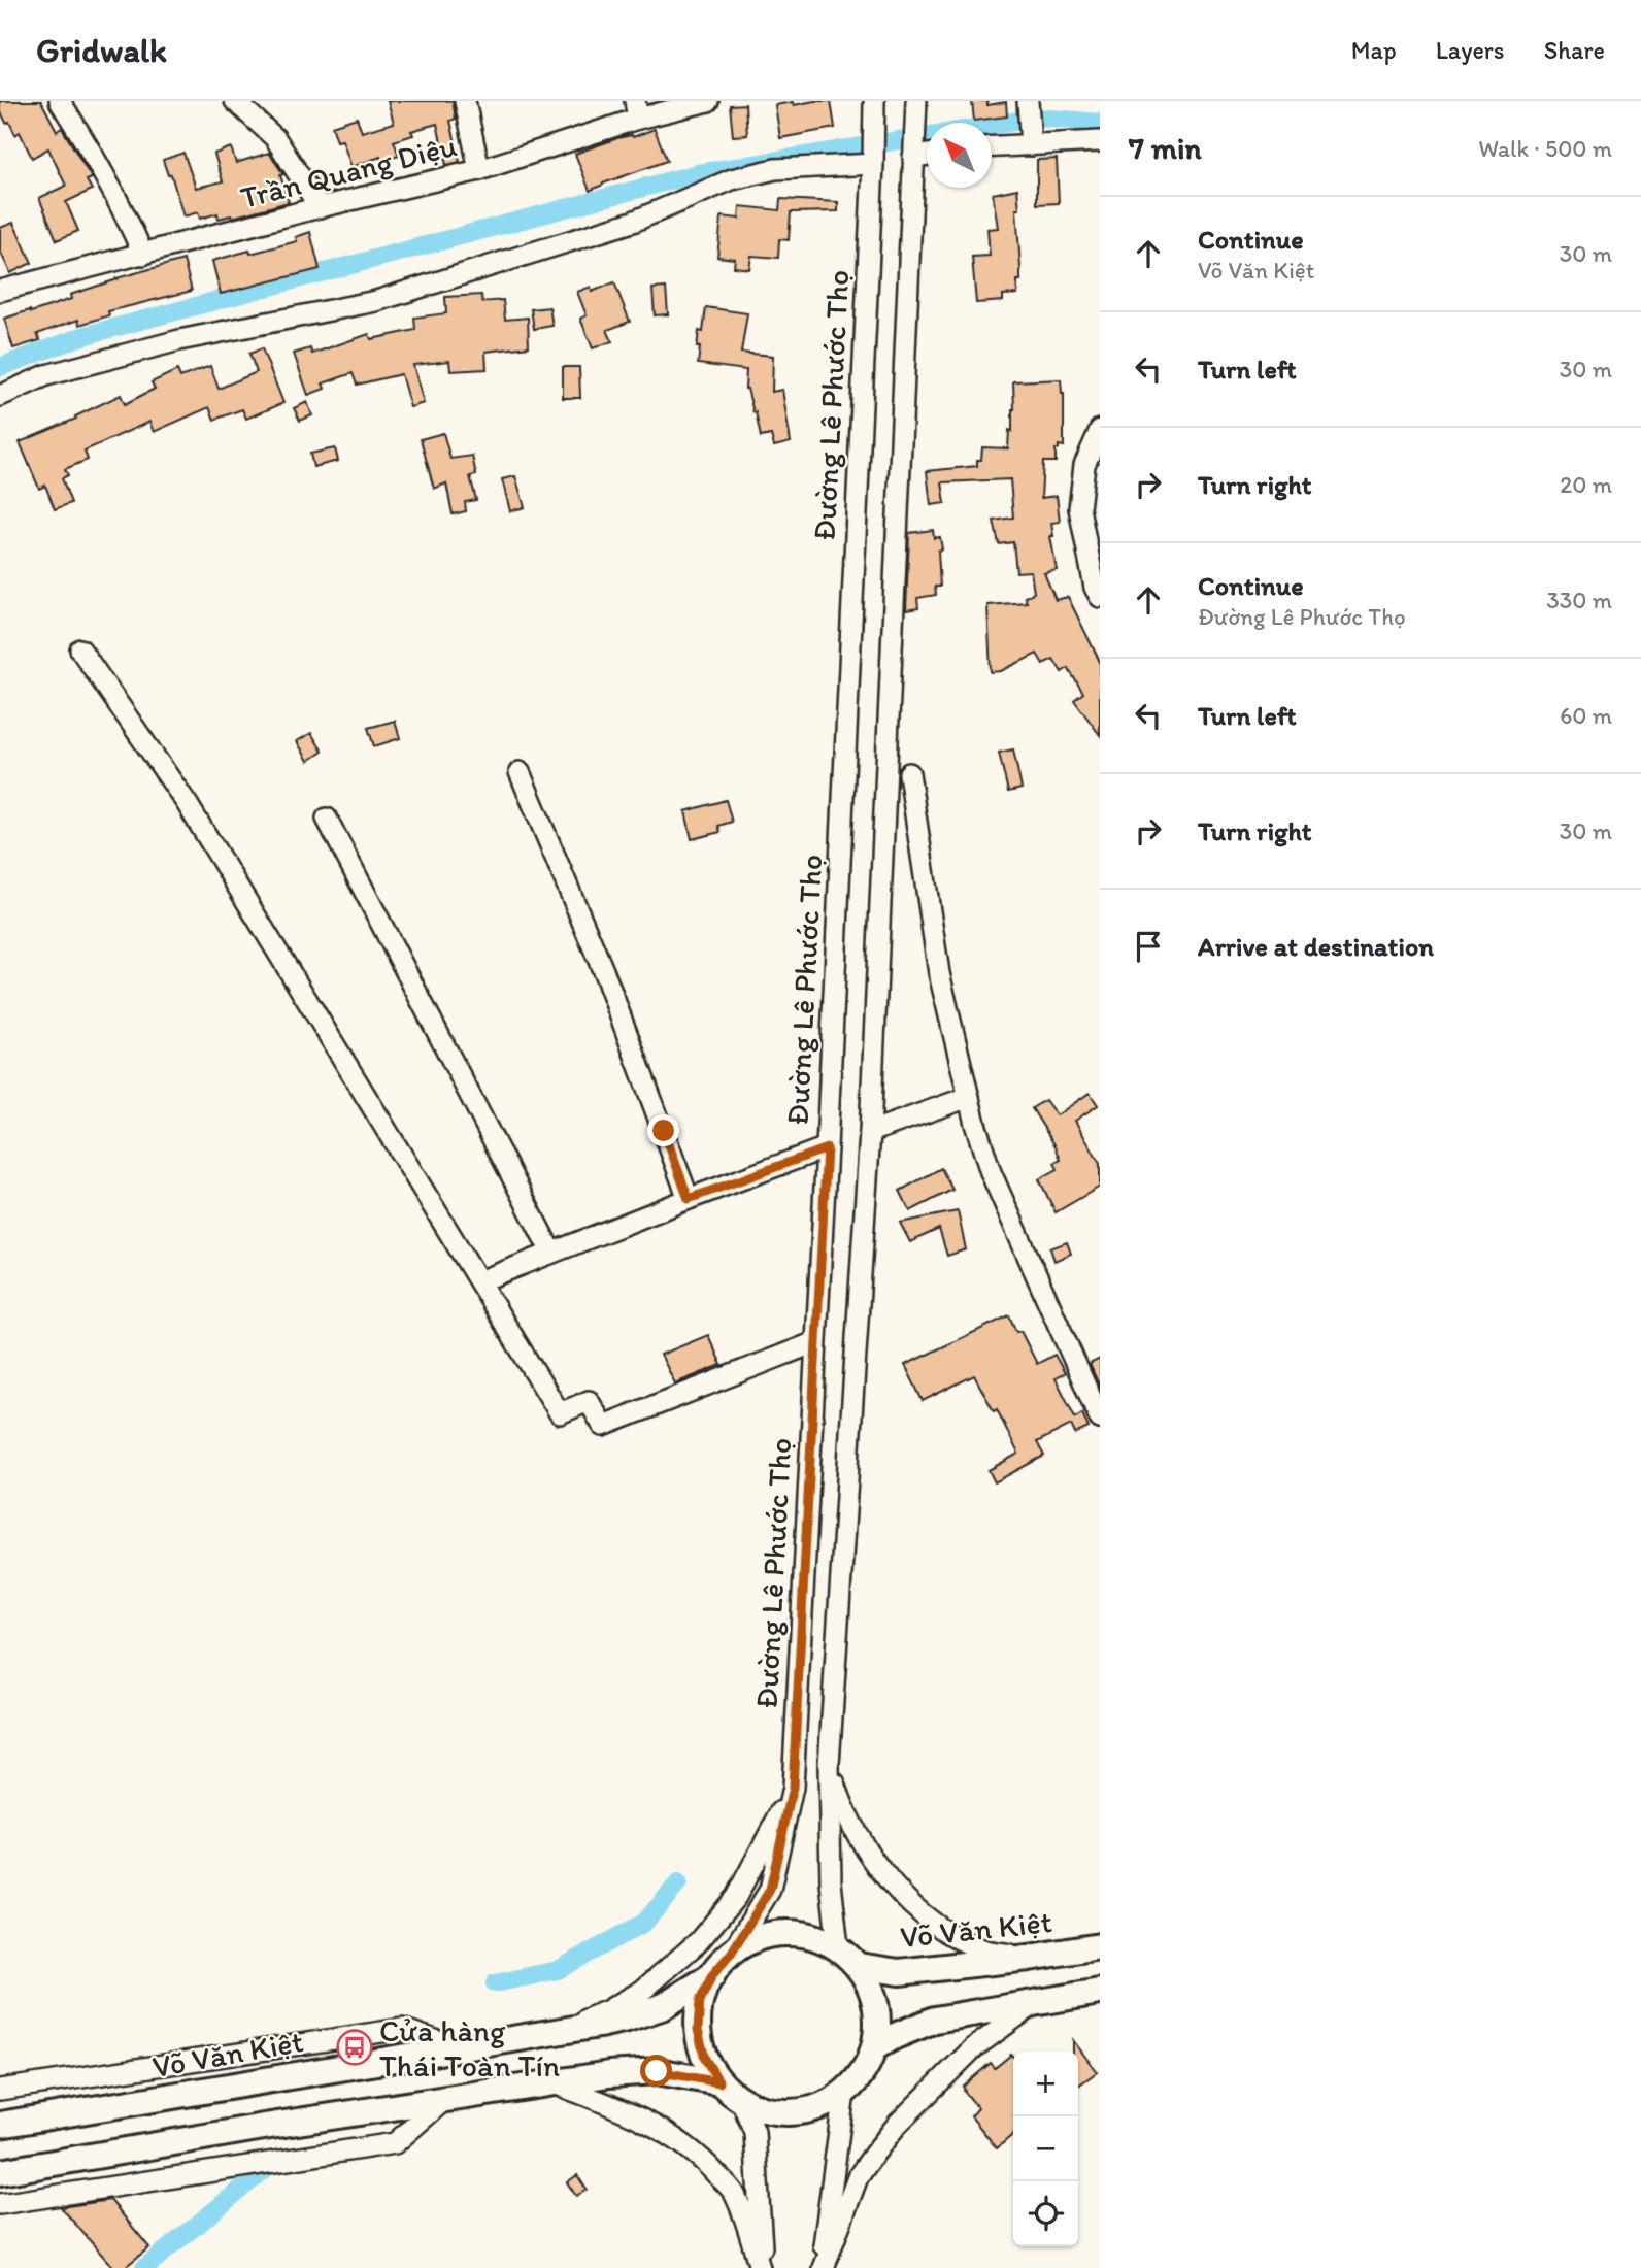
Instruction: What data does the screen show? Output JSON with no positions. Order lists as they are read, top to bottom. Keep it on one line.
{"streets":{"main road":["Võ Văn Kiệt"],"street":["Trần Quang Diệu","Đường Lê Phước Thọ"]},"crossings":[["Đường Lê Phước Thọ","Võ Văn Kiệt"]],"places":{"bus stop":["Cửa hàng Thái Toàn Tín"]},"north":"top left","page":{"header":"Gridwalk","nav":["Map","Layers","Share"],"heading":["7 min","Walk · 500 m"],"list":[["Continue","Võ Văn Kiệt","30 m"],["Turn left","30 m"],["Turn right","20 m"],["Continue","Đường Lê Phước Thọ","330 m"],["Turn left","60 m"],["Turn right","30 m"],"Arrive at destination"],"map_buttons":["+","−"]}}
